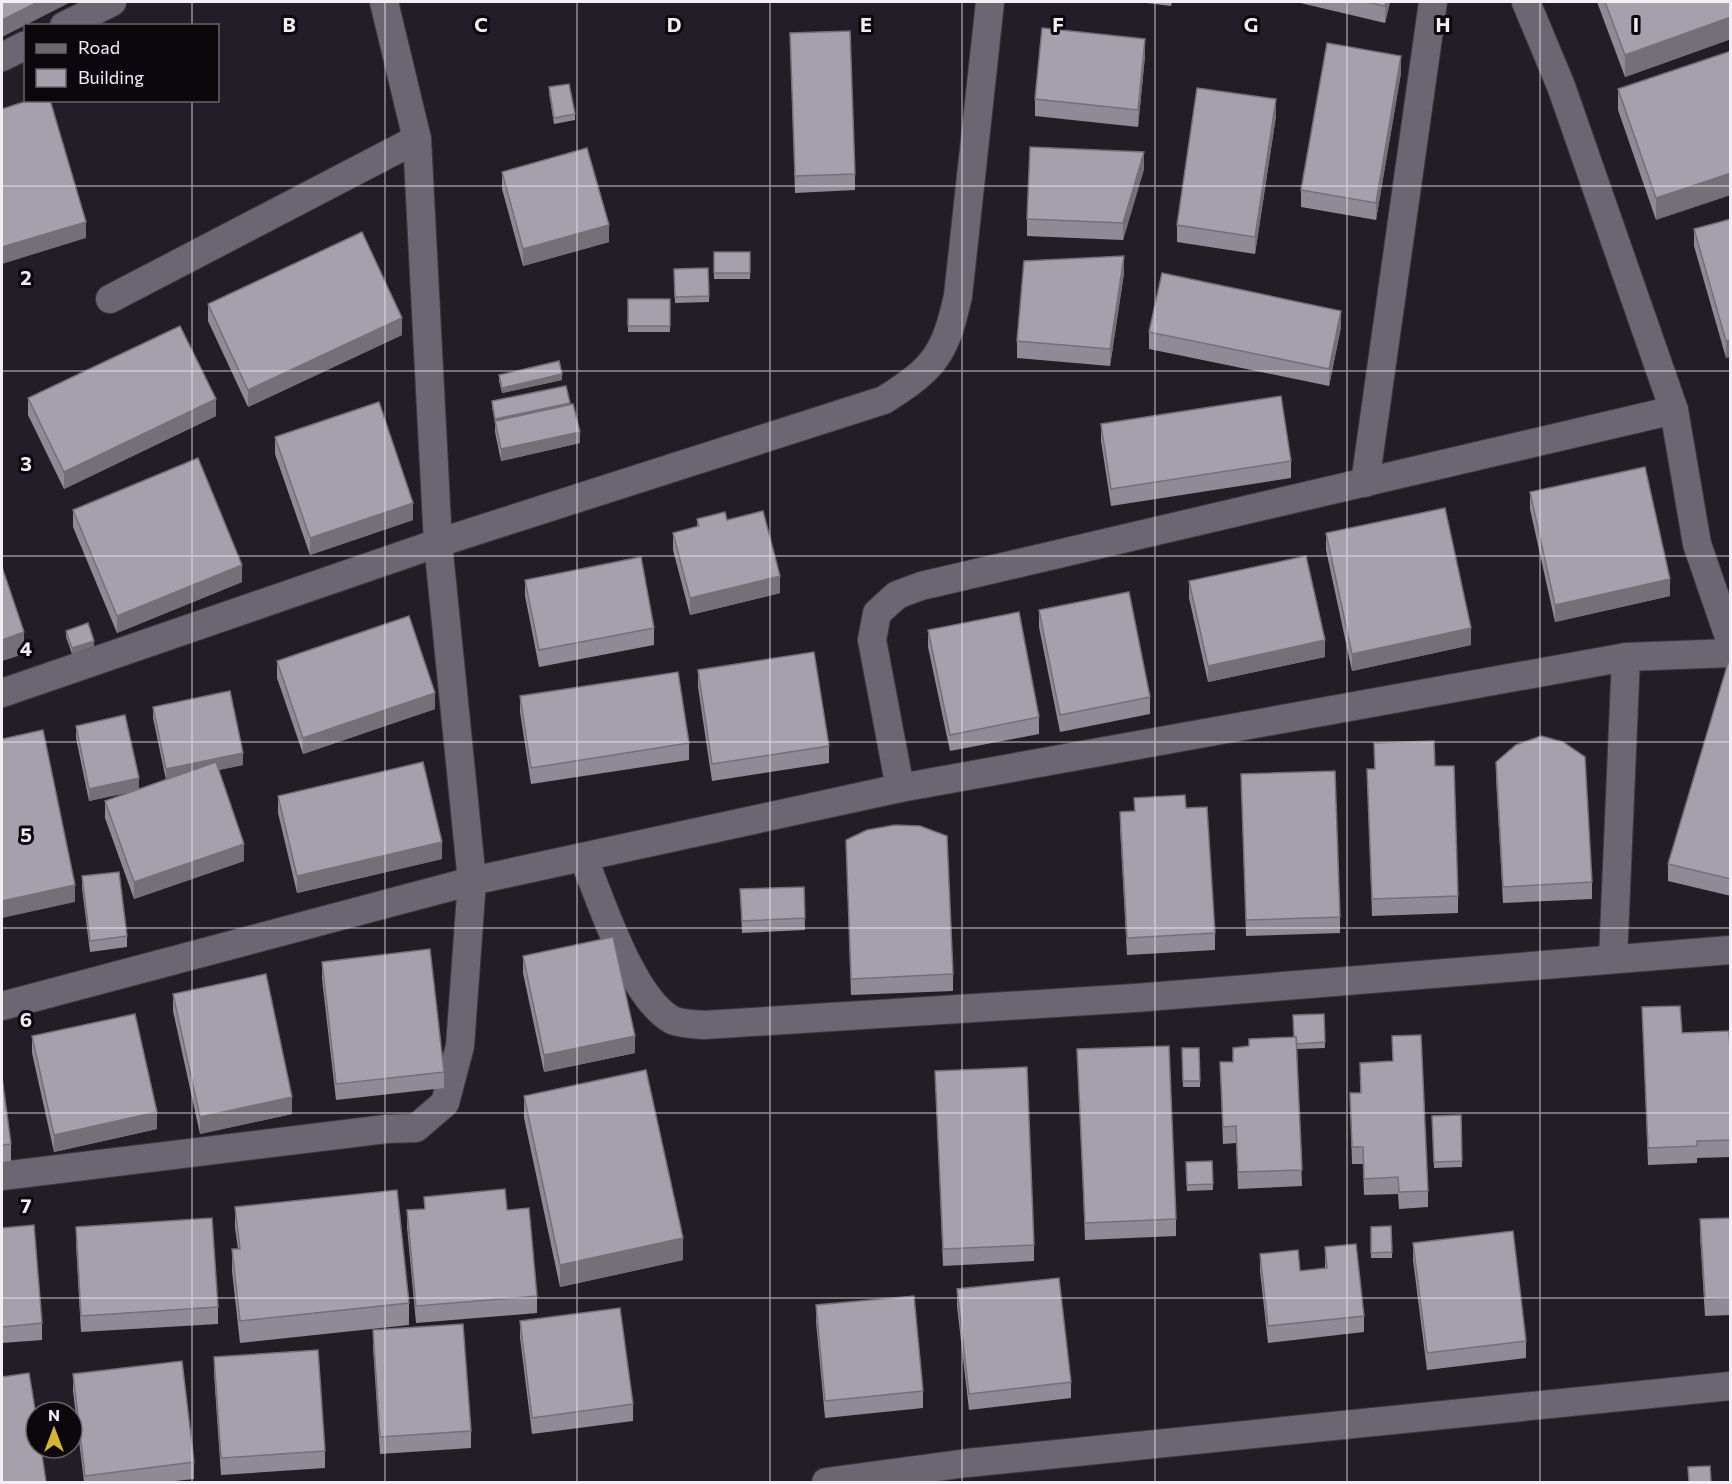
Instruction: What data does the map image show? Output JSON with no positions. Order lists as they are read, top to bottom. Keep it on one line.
{"legend":["Road","Building"],"north":"top","grid":{"columns":["B","C","D","E","F","G","H","I"],"rows":["2","3","4","5","6","7"]}}
